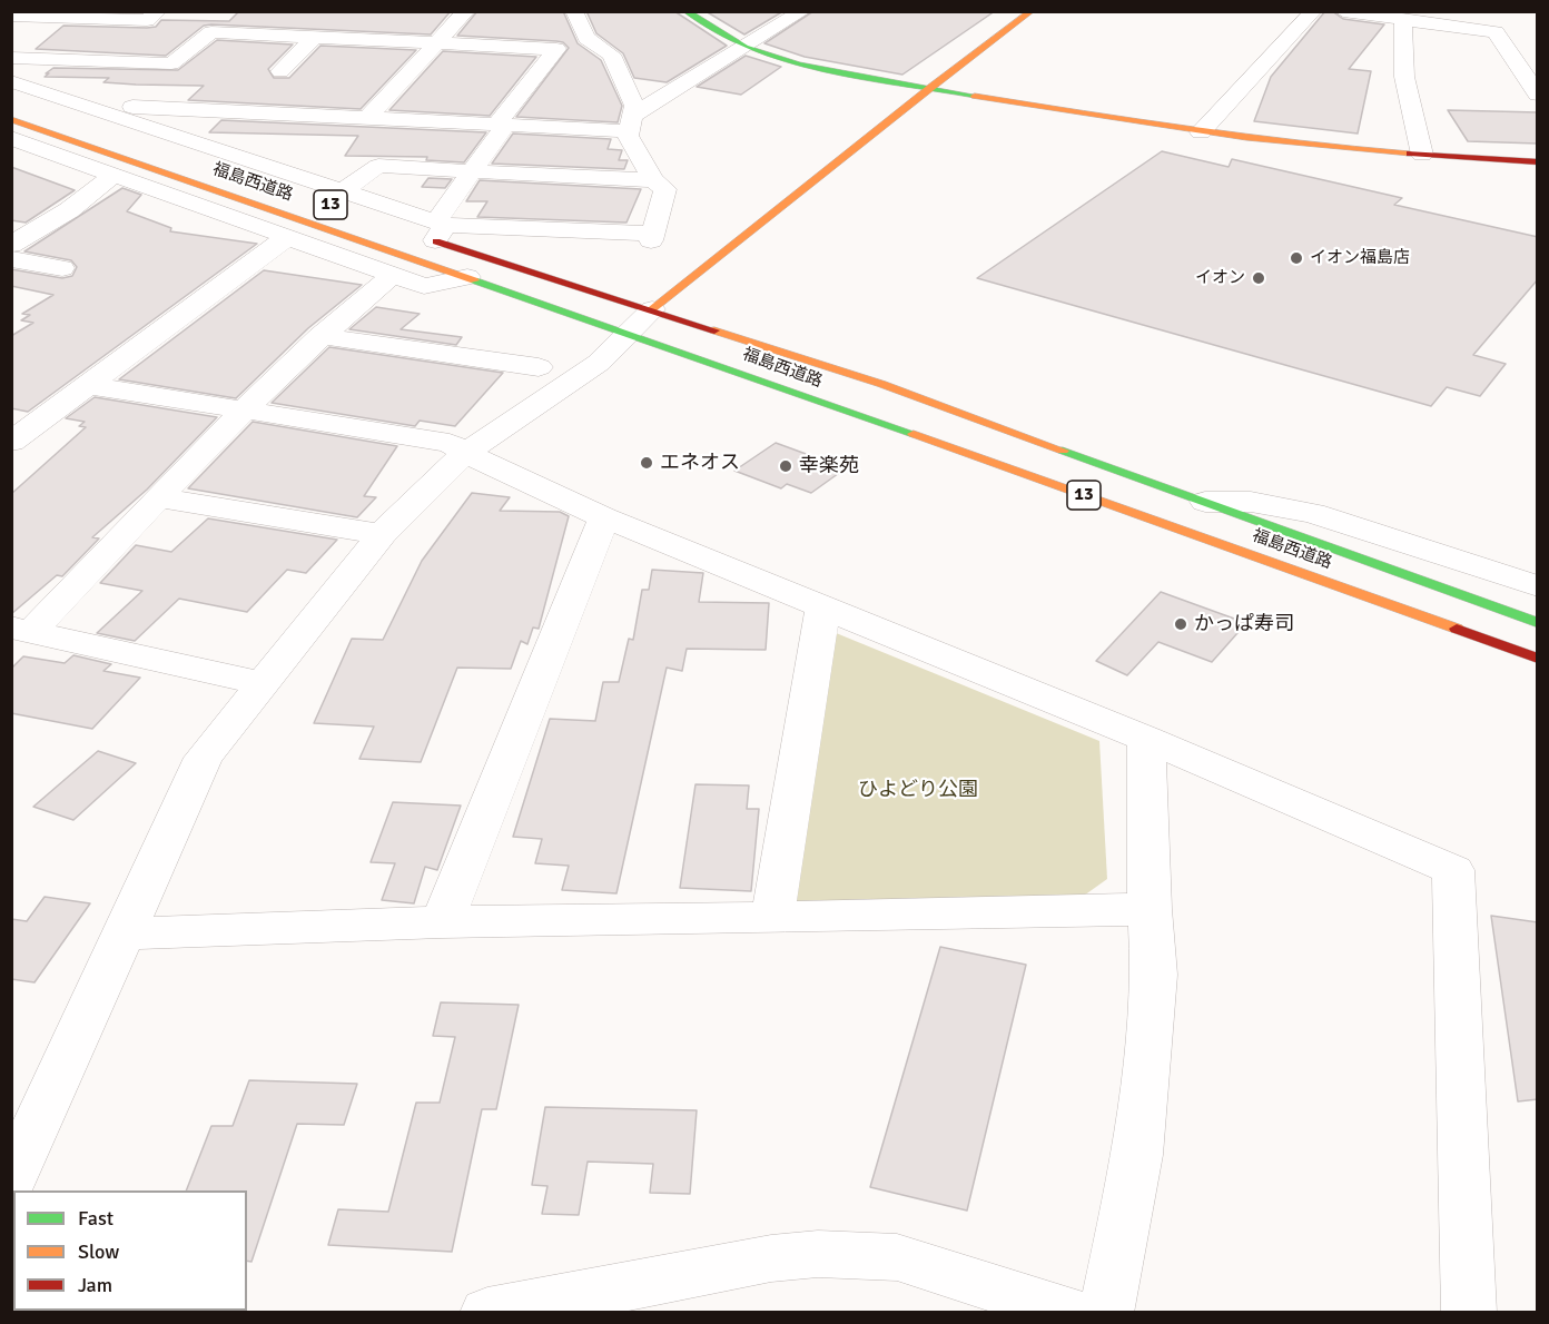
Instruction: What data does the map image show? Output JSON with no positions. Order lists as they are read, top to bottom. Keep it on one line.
{"streets":{"main road":["福島西道路","13"]},"parks":["ひよどり公園"],"places":["イオン福島店","イオン","エネオス","幸楽苑","かっぱ寿司"],"legend":["Fast","Slow","Jam"]}
